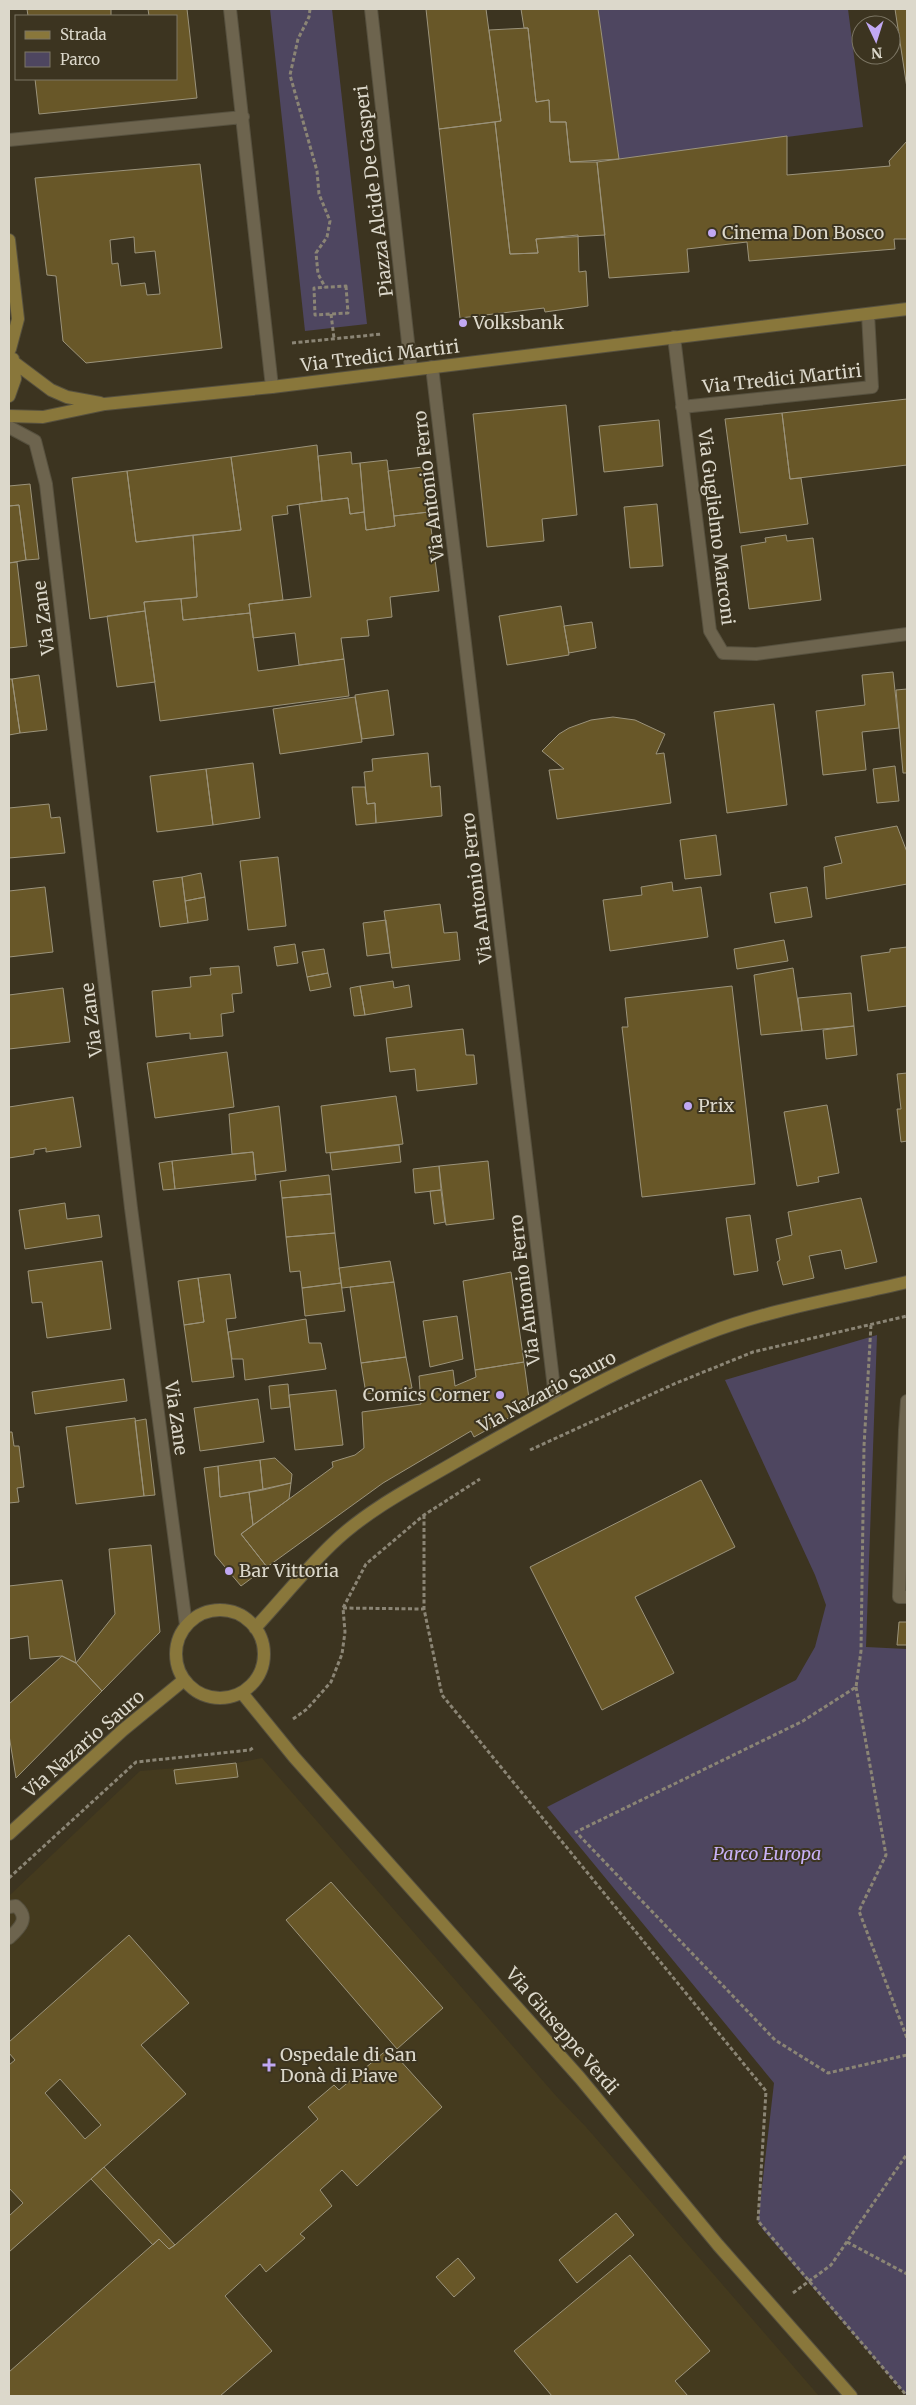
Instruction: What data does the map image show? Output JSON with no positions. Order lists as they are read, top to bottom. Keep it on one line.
{"streets":{"street":["Piazza Alcide De Gasperi","Via Tredici Martiri","Via Antonio Ferro","Via Guglielmo Marconi","Via Zane","Via Nazario Sauro","Via Giuseppe Verdi"]},"crossings":[["Piazza Alcide De Gasperi","Via Tredici Martiri"],["Via Tredici Martiri","Via Antonio Ferro"],["Via Tredici Martiri","Via Guglielmo Marconi"],["Via Antonio Ferro","Via Nazario Sauro"],["Via Zane","Via Nazario Sauro"],["Via Zane","Via Giuseppe Verdi"],["Via Nazario Sauro","Via Giuseppe Verdi"]],"parks":["Parco Europa"],"places":{"other":["Cinema Don Bosco","Volksbank","Prix","Comics Corner","Bar Vittoria"],"health":["Ospedale di San Donà di Piave"]},"legend":["Strada","Parco"],"north":"bottom"}
